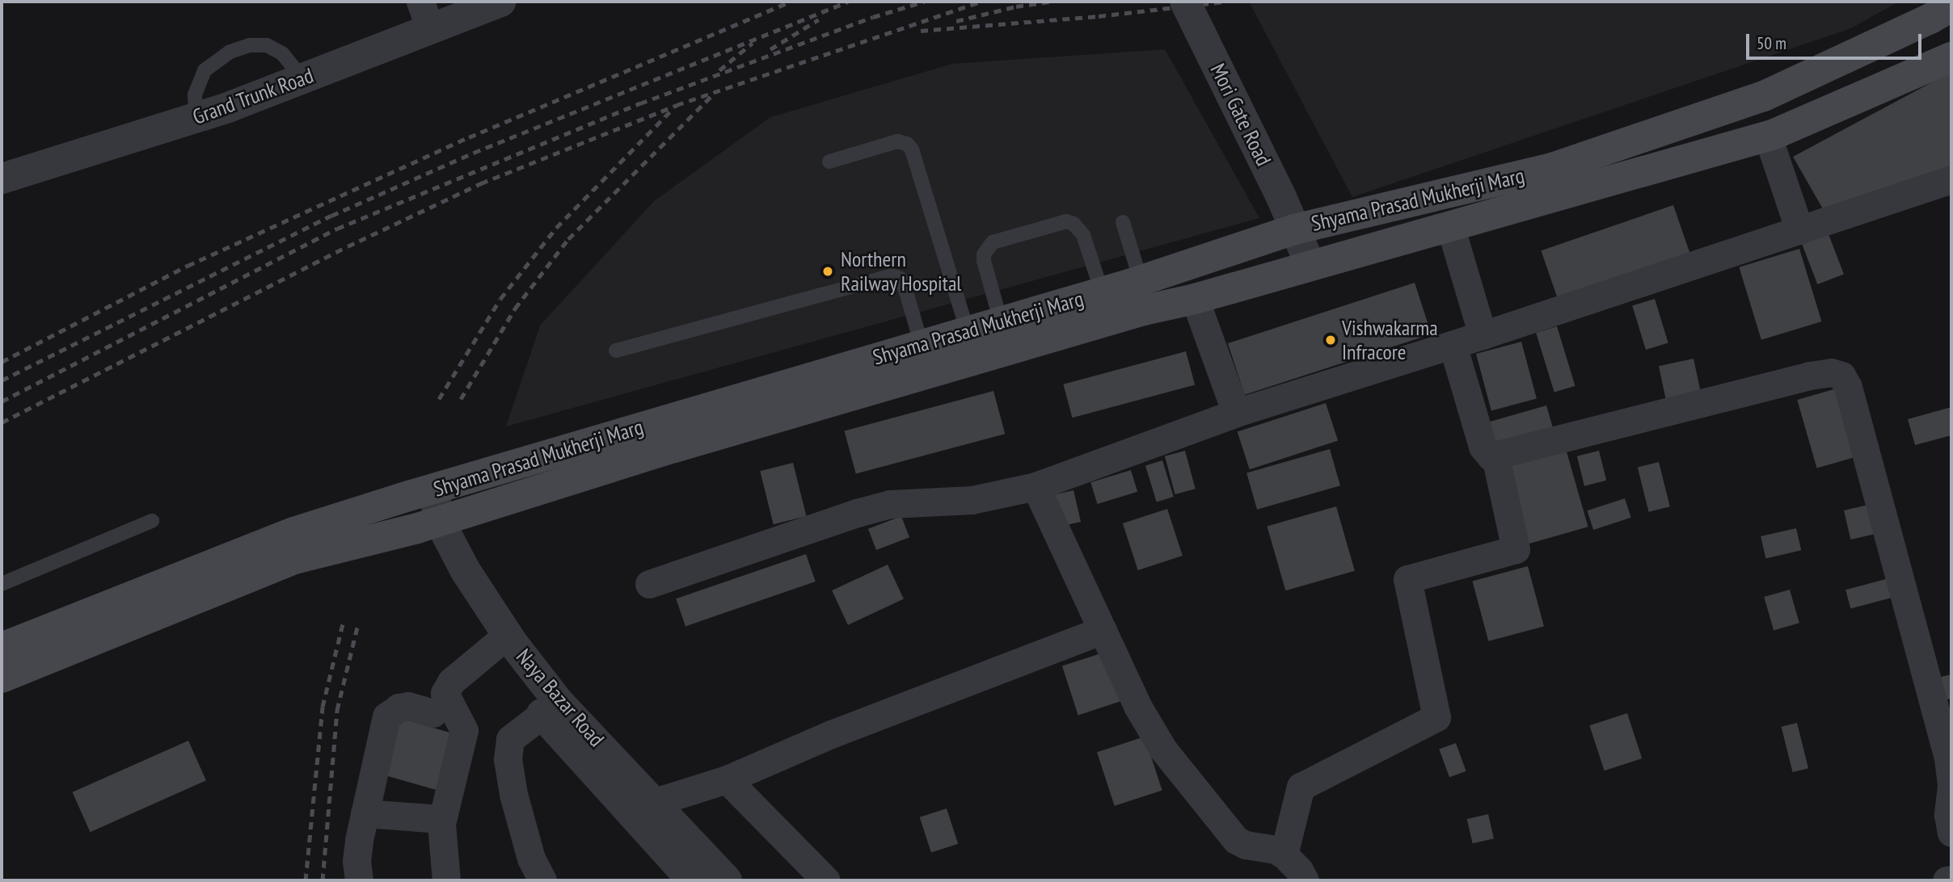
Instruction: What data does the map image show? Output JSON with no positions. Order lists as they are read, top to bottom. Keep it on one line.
{"streets":{"main road":["Shyama Prasad Mukherji Marg"],"street":["Grand Trunk Road","Mori Gate Road","Naya Bazar Road"]},"crossings":[["Mori Gate Road","Shyama Prasad Mukherji Marg"],["Shyama Prasad Mukherji Marg","Naya Bazar Road"]],"places":["Northern Railway Hospital","Vishwakarma Infracore"],"scale_bar":"50 m"}
